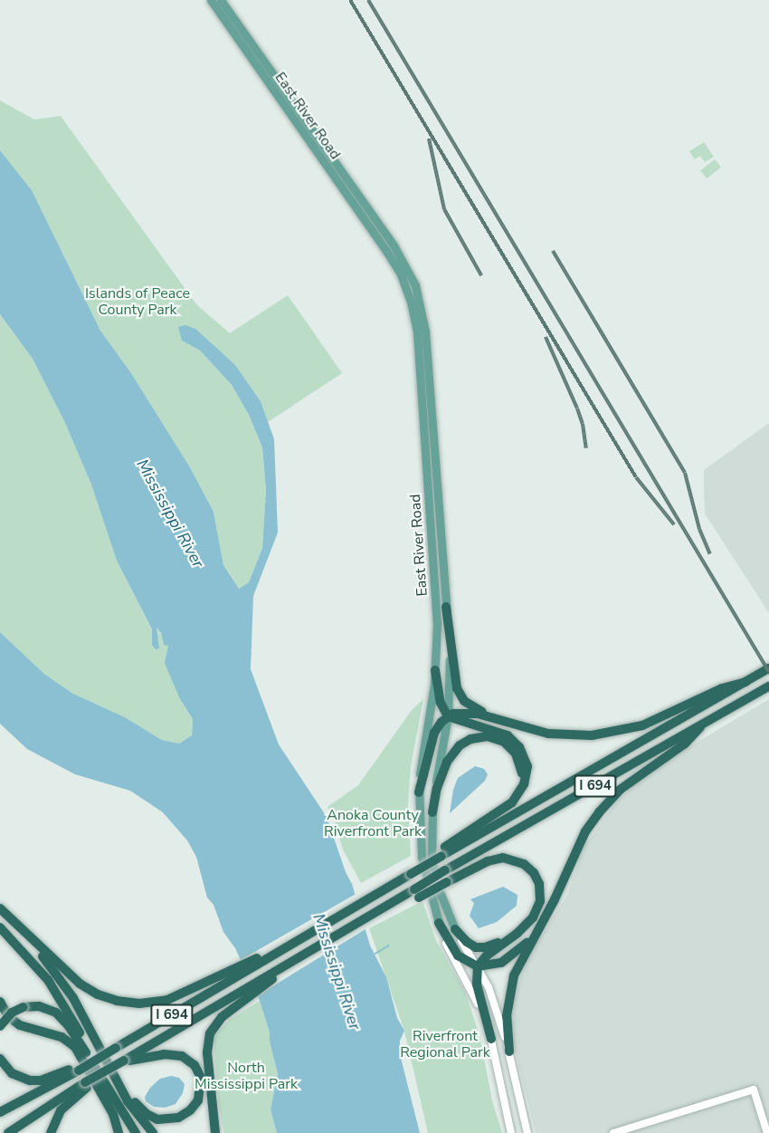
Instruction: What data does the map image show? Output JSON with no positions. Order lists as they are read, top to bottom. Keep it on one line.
{"streets":{"highway":["I 694"],"main road":["East River Road"]},"water":["Mississippi River"],"parks":["Islands of Peace County Park","Anoka County Riverfront Park","Riverfront Regional Park","North Mississippi Park"]}
